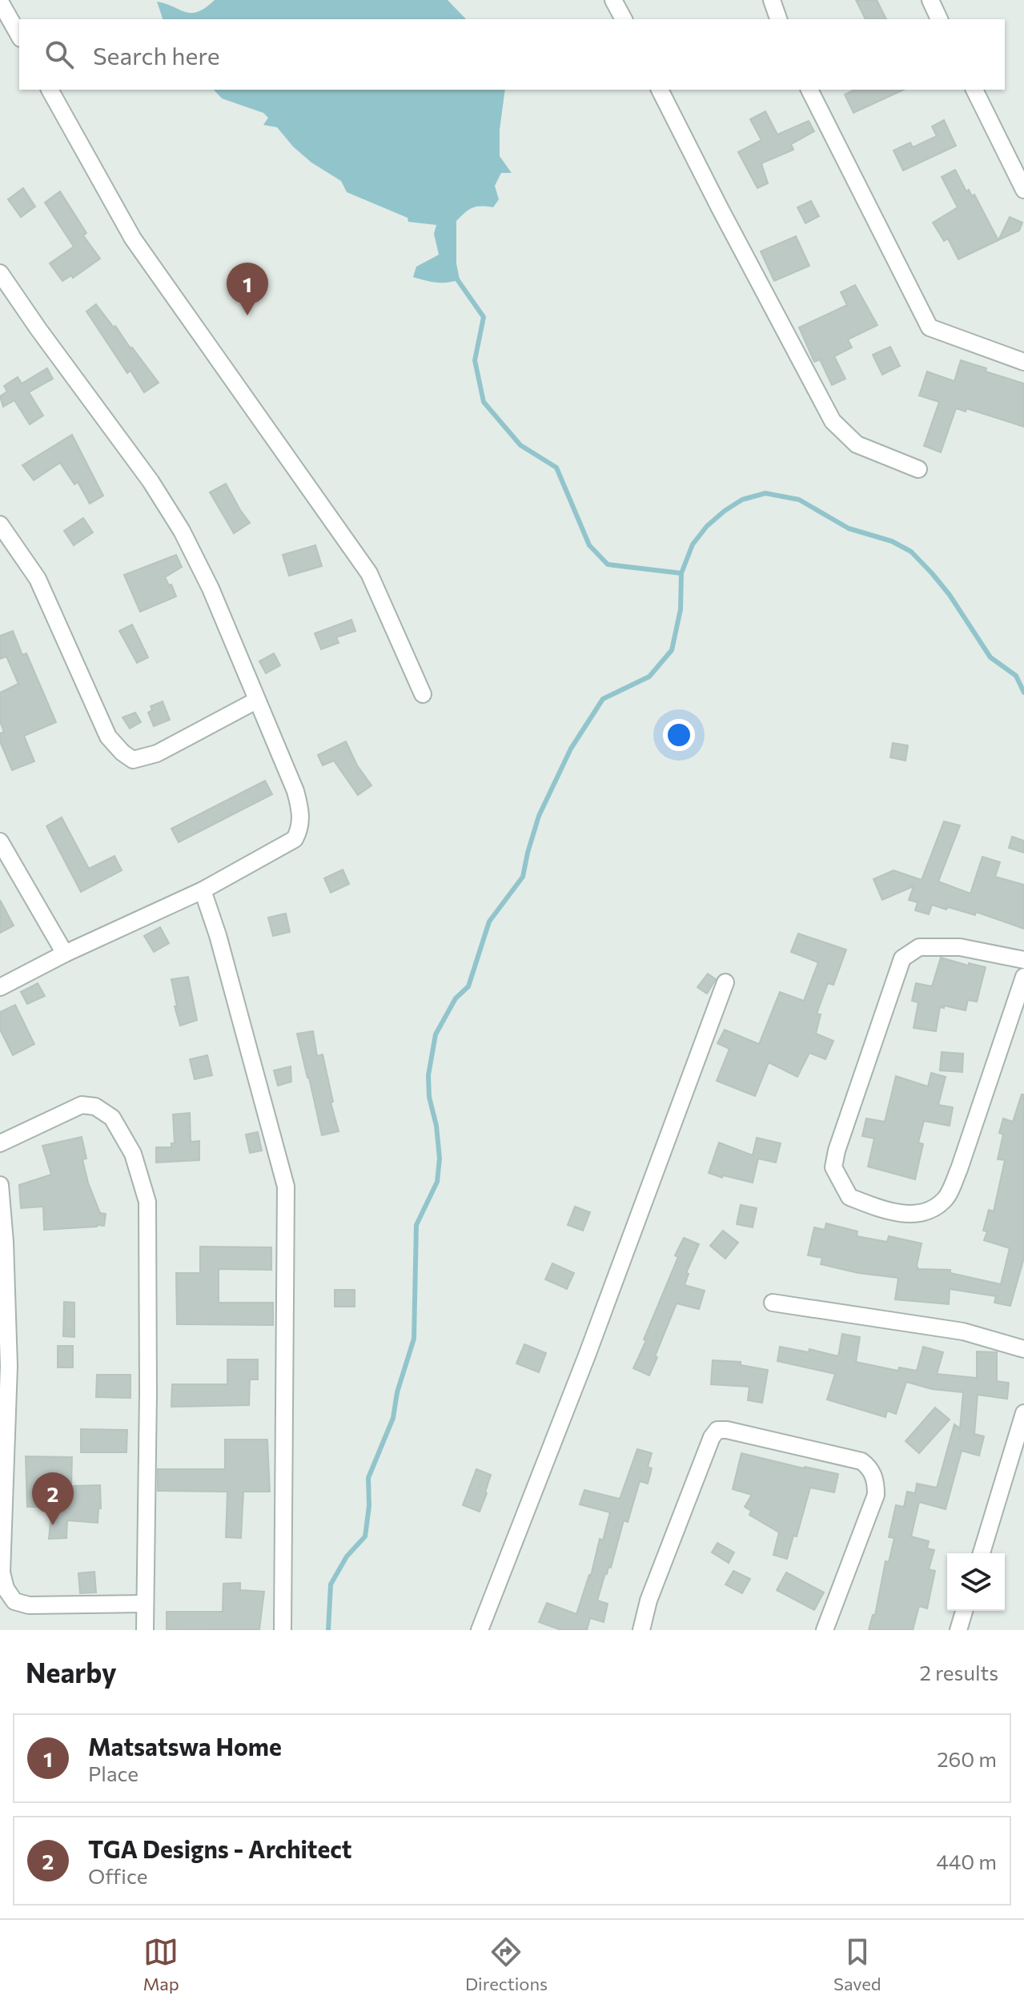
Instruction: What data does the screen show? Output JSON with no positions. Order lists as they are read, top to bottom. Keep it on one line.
{"page":{"search":"Search here","pins":["1","2"],"heading":["Nearby","2 results"],"list":[{"mark":"1","name":"Matsatswa Home","note":"Place","value":"260 m"},{"mark":"2","name":"TGA Designs - Architect","note":"Office","value":"440 m"}],"nav":["Map","Directions","Saved"]}}
